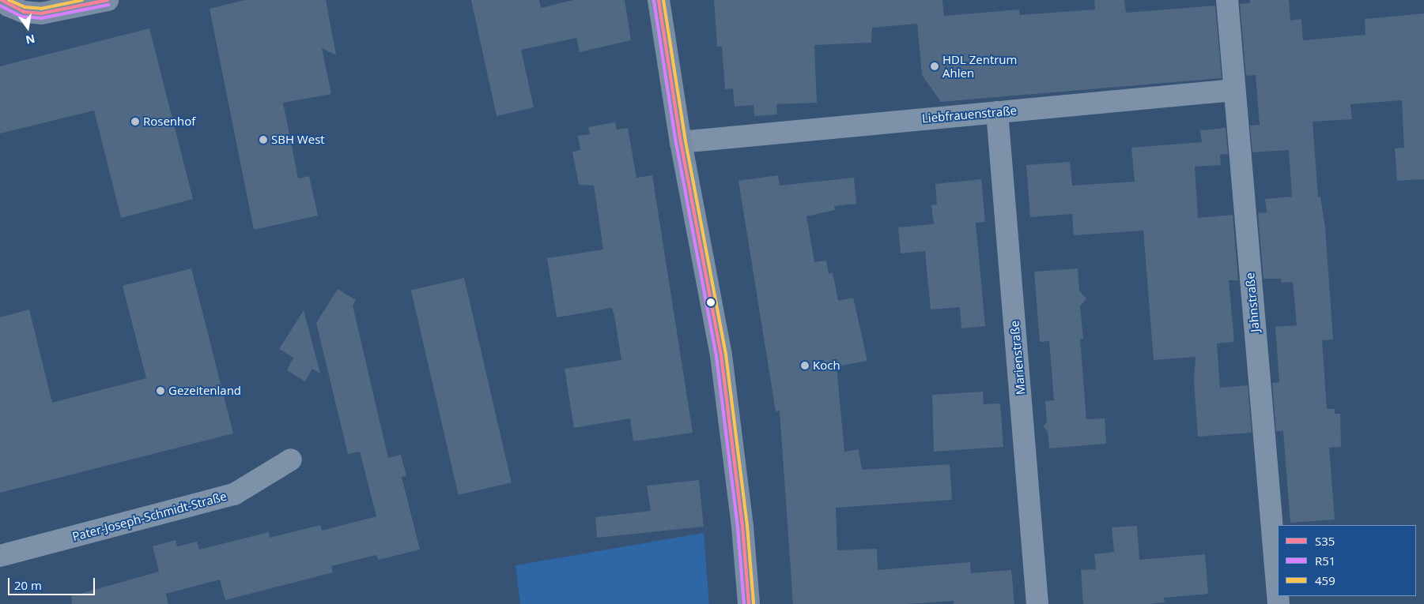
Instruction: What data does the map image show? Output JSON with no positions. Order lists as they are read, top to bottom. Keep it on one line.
{"streets":{"street":["Liebfrauenstraße","Jahnstraße","Marienstraße","Pater-Joseph-Schmidt-Straße"]},"crossings":[["Liebfrauenstraße","Jahnstraße"],["Liebfrauenstraße","Marienstraße"]],"places":["HDL Zentrum Ahlen","Rosenhof","SBH West","Koch","Gezeitenland"],"lines":["transit line S35","transit line 459","transit line R51"],"legend":["S35","R51","459"],"scale_bar":"20 m","north":"bottom"}
